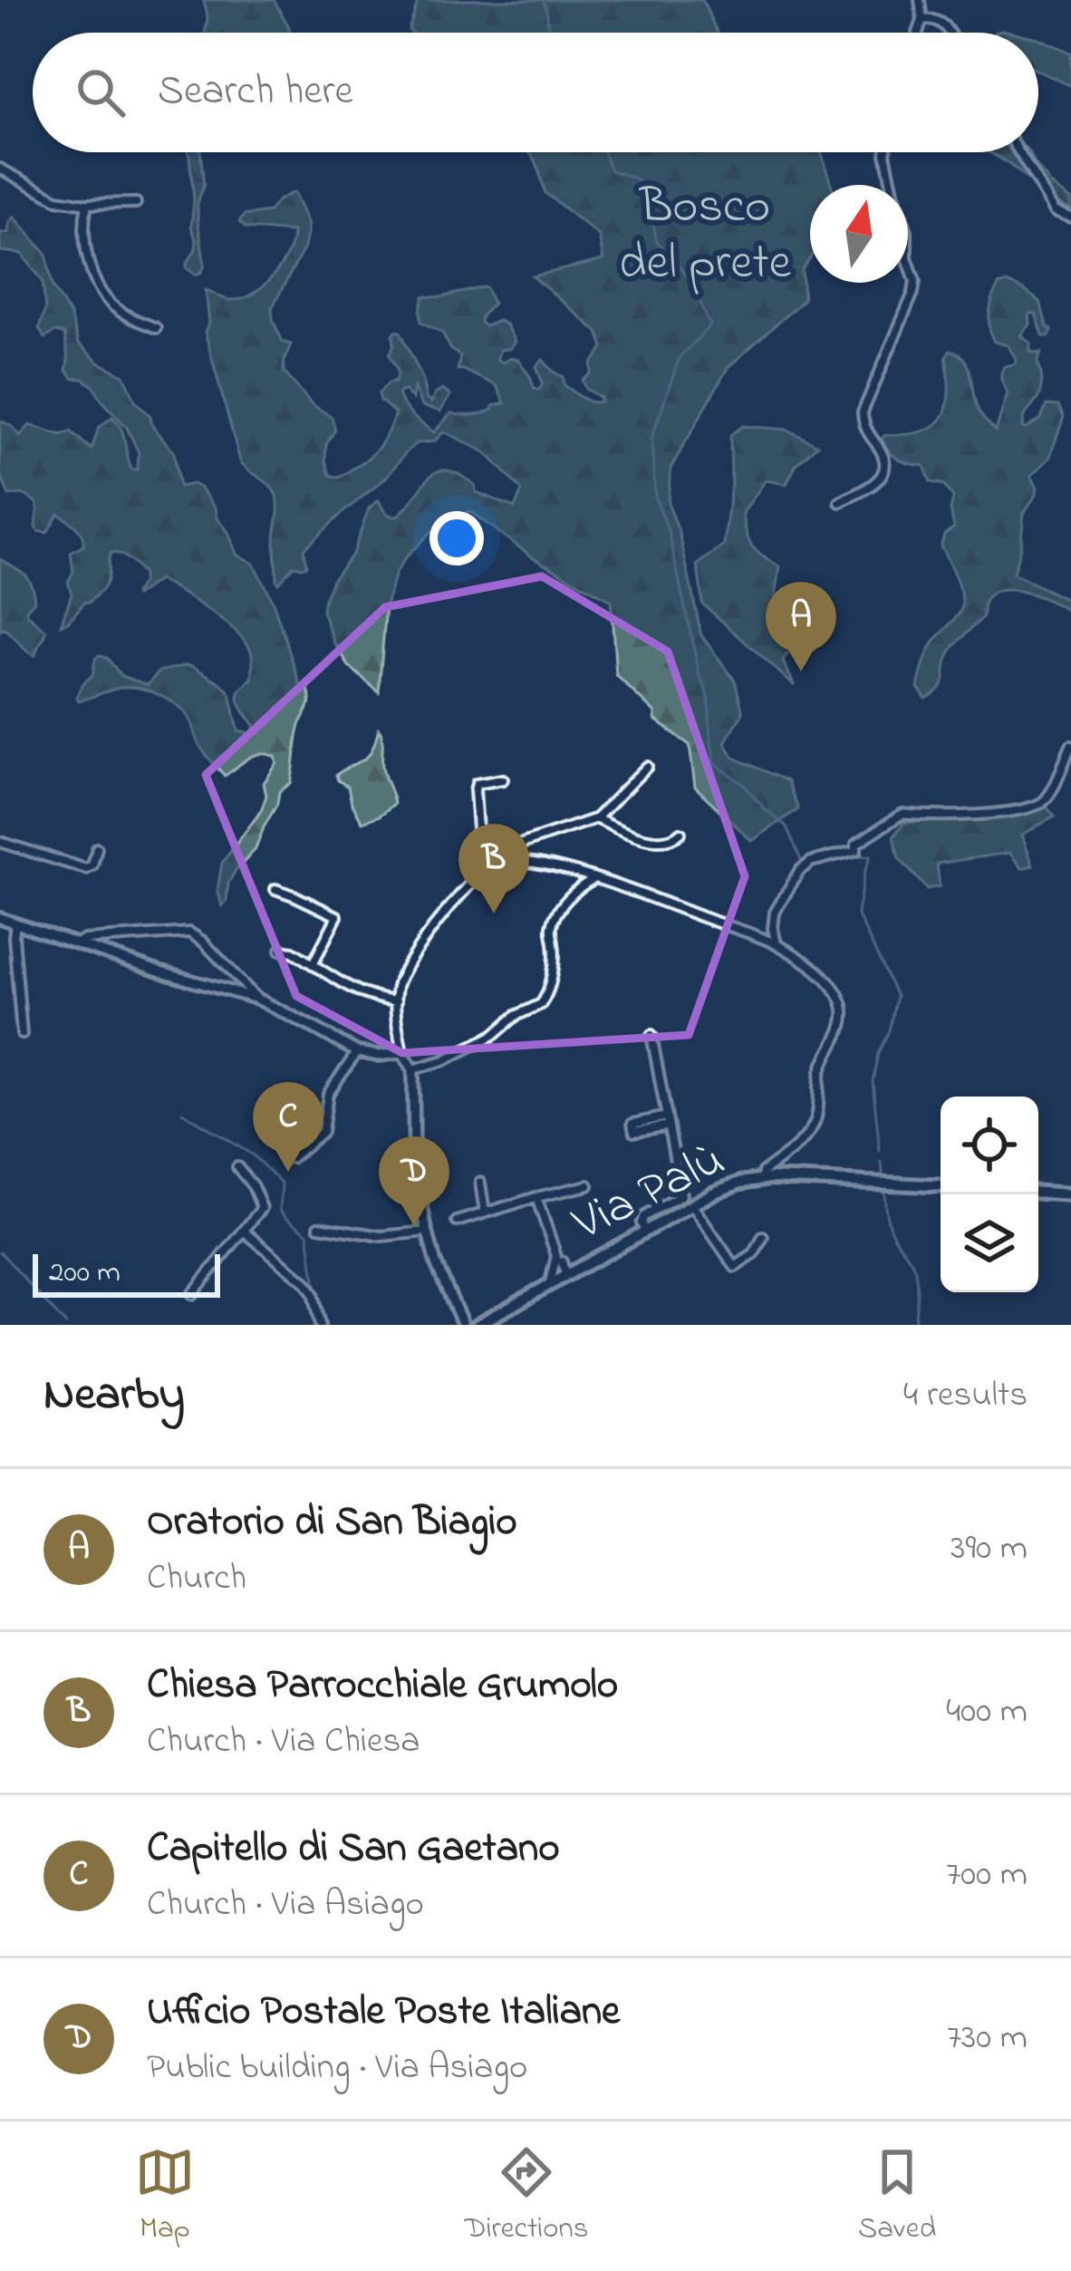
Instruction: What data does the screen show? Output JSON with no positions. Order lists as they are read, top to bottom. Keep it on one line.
{"streets":{"main road":["Via Palù"]},"parks":["Bosco del prete"],"scale_bar":"200 m","north":"top","page":{"search":"Search here","pins":["A","B","C","D"],"scale":"200 m","heading":["Nearby","4 results"],"list":[{"mark":"A","name":"Oratorio di San Biagio","note":"Church","value":"390 m"},{"mark":"B","name":"Chiesa Parrocchiale Grumolo","note":"Church · Via Chiesa","value":"400 m"},{"mark":"C","name":"Capitello di San Gaetano","note":"Church · Via Asiago","value":"700 m"},{"mark":"D","name":"Ufficio Postale Poste Italiane","note":"Public building · Via Asiago","value":"730 m"}],"nav":["Map","Directions","Saved"]}}
